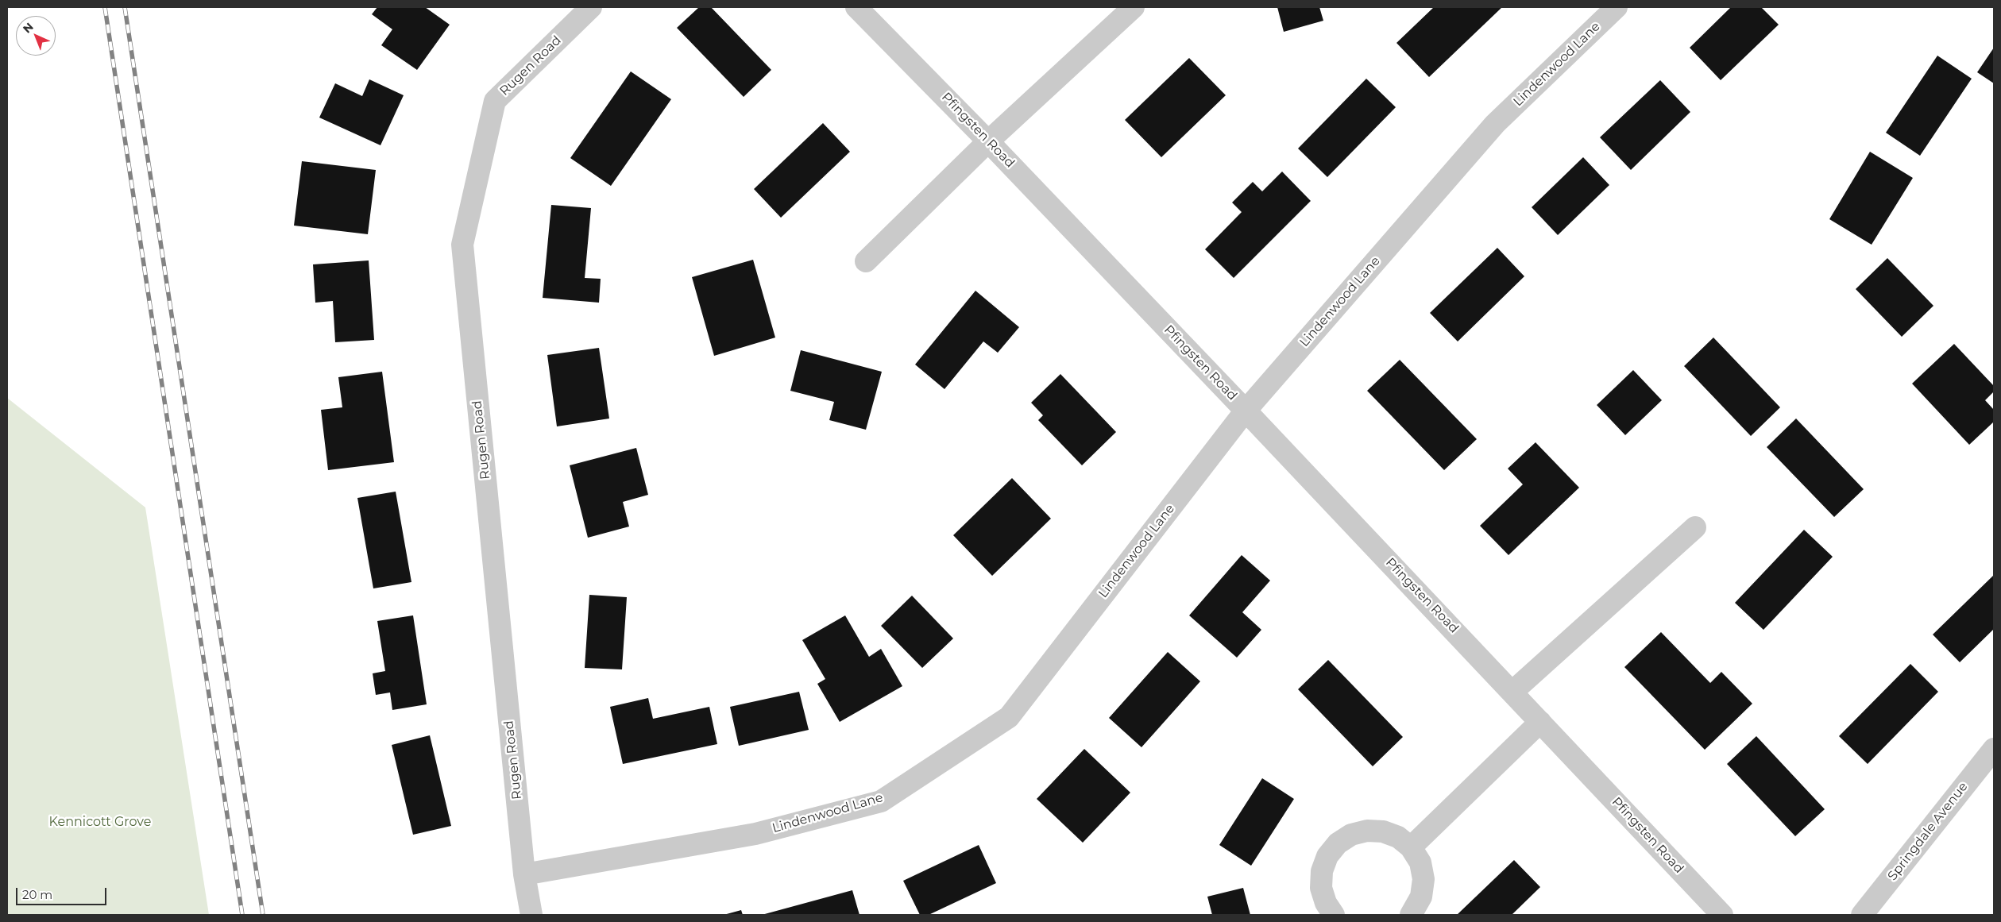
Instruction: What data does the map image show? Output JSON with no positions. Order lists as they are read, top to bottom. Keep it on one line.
{"streets":{"street":["Lindenwood Lane","Rugen Road","Pfingsten Road","Springdale Avenue"]},"crossings":[["Lindenwood Lane","Rugen Road"],["Lindenwood Lane","Pfingsten Road"]],"parks":["Kennicott Grove"],"scale_bar":"20 m","north":"top left"}
